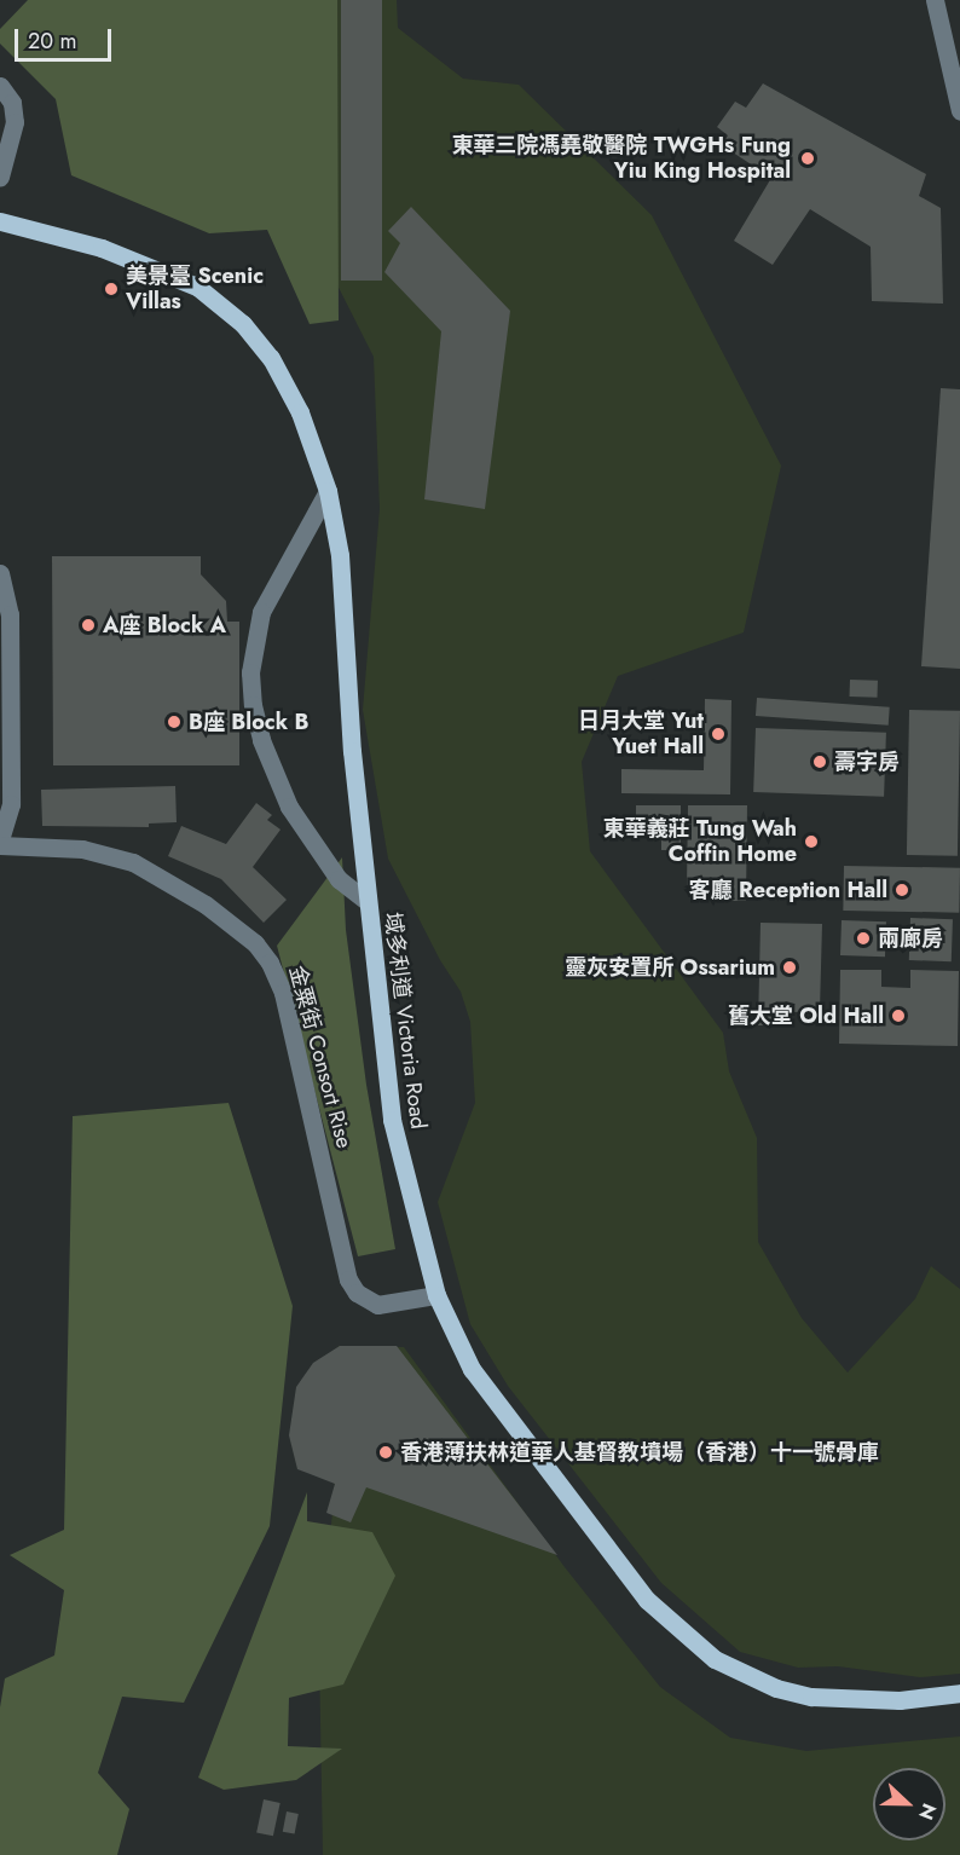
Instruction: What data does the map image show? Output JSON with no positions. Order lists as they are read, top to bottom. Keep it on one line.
{"streets":{"main road":["域多利道 Victoria Road"],"street":["金粟街 Consort Rise"]},"crossings":[["域多利道 Victoria Road","金粟街 Consort Rise"]],"places":["東華三院馮堯敬醫院 TWGHs Fung Yiu King Hospital","美景臺 Scenic Villas","A座 Block A","B座 Block B","日月大堂 Yut Yuet Hall","壽字房","東華義莊 Tung Wah Coffin Home","客廳 Reception Hall","兩廊房","靈灰安置所 Ossarium","舊大堂 Old Hall","香港薄扶林道華人基督教墳場（香港）十一號骨庫"],"scale_bar":"20 m","north":"right"}
